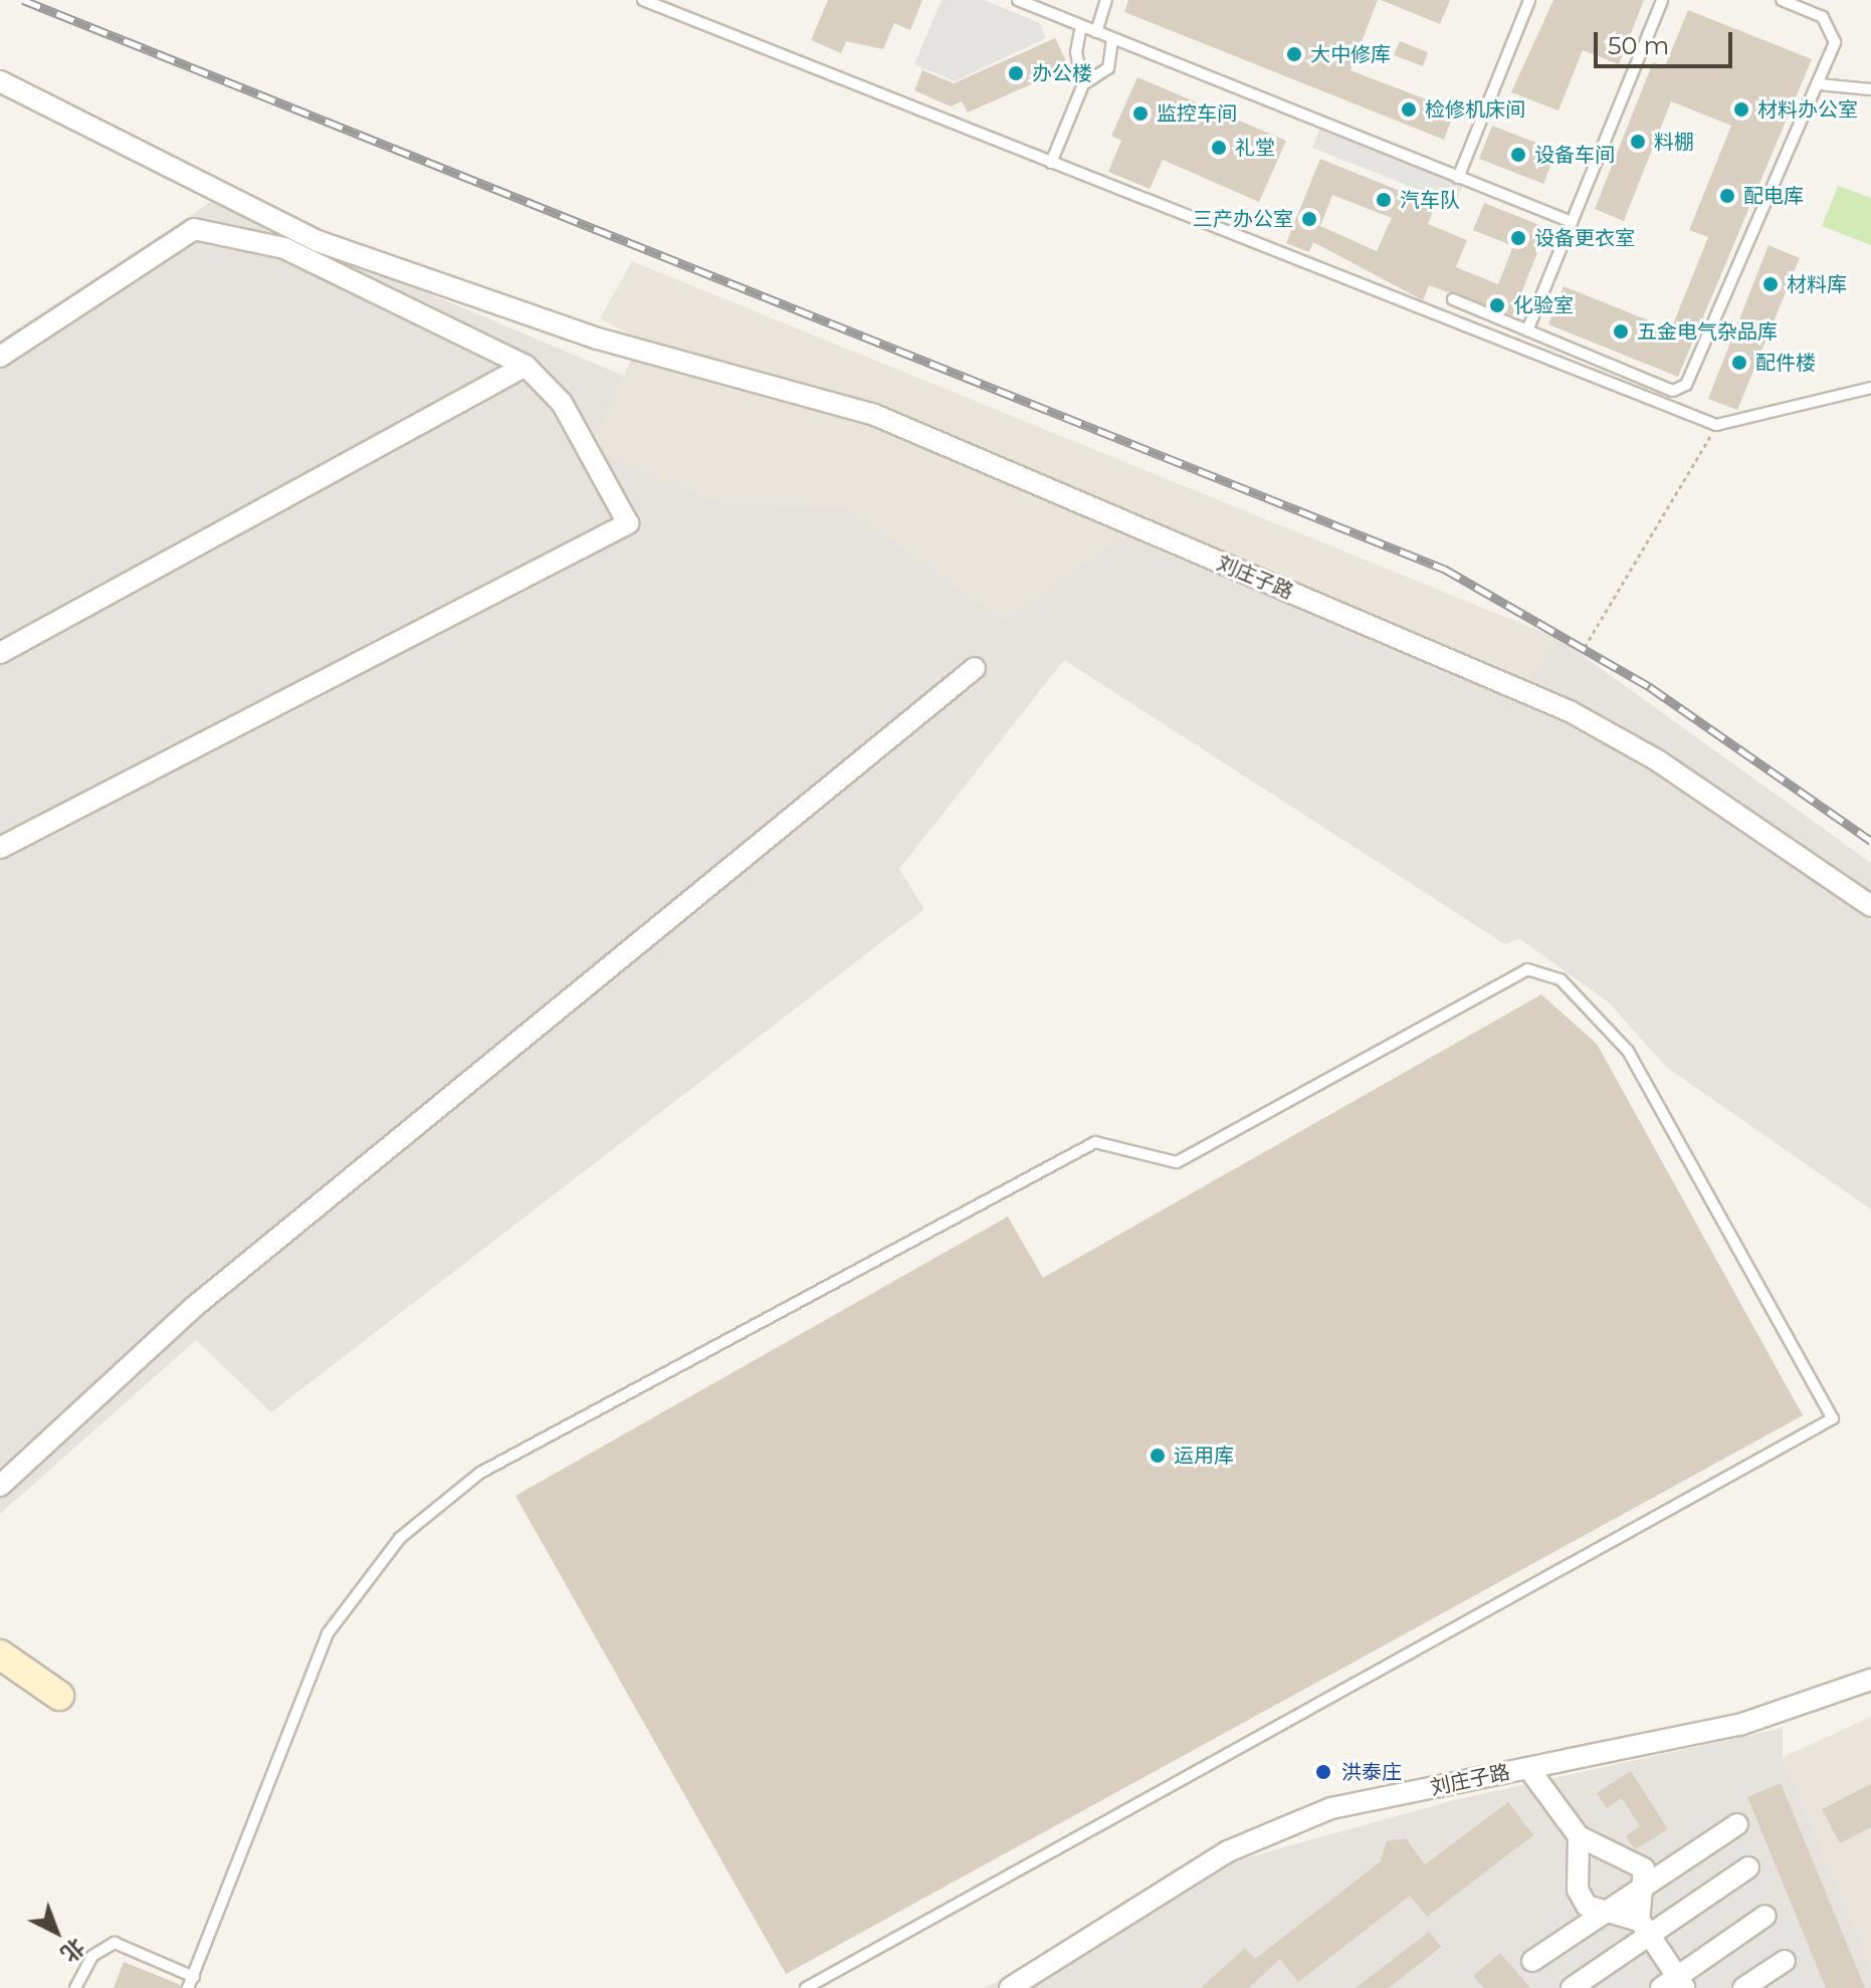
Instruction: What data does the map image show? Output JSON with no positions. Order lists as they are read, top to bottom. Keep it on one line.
{"streets":{"street":["刘庄子路"]},"places":["大中修库","办公楼","检修机床间","材料办公室","监控车间","料棚","礼堂","设备车间","配电库","汽车队","三产办公室","设备更衣室","材料库","化验室","五金电气杂品库","配件楼","运用库","洪泰庄"],"scale_bar":"50 m","north":"bottom right"}
